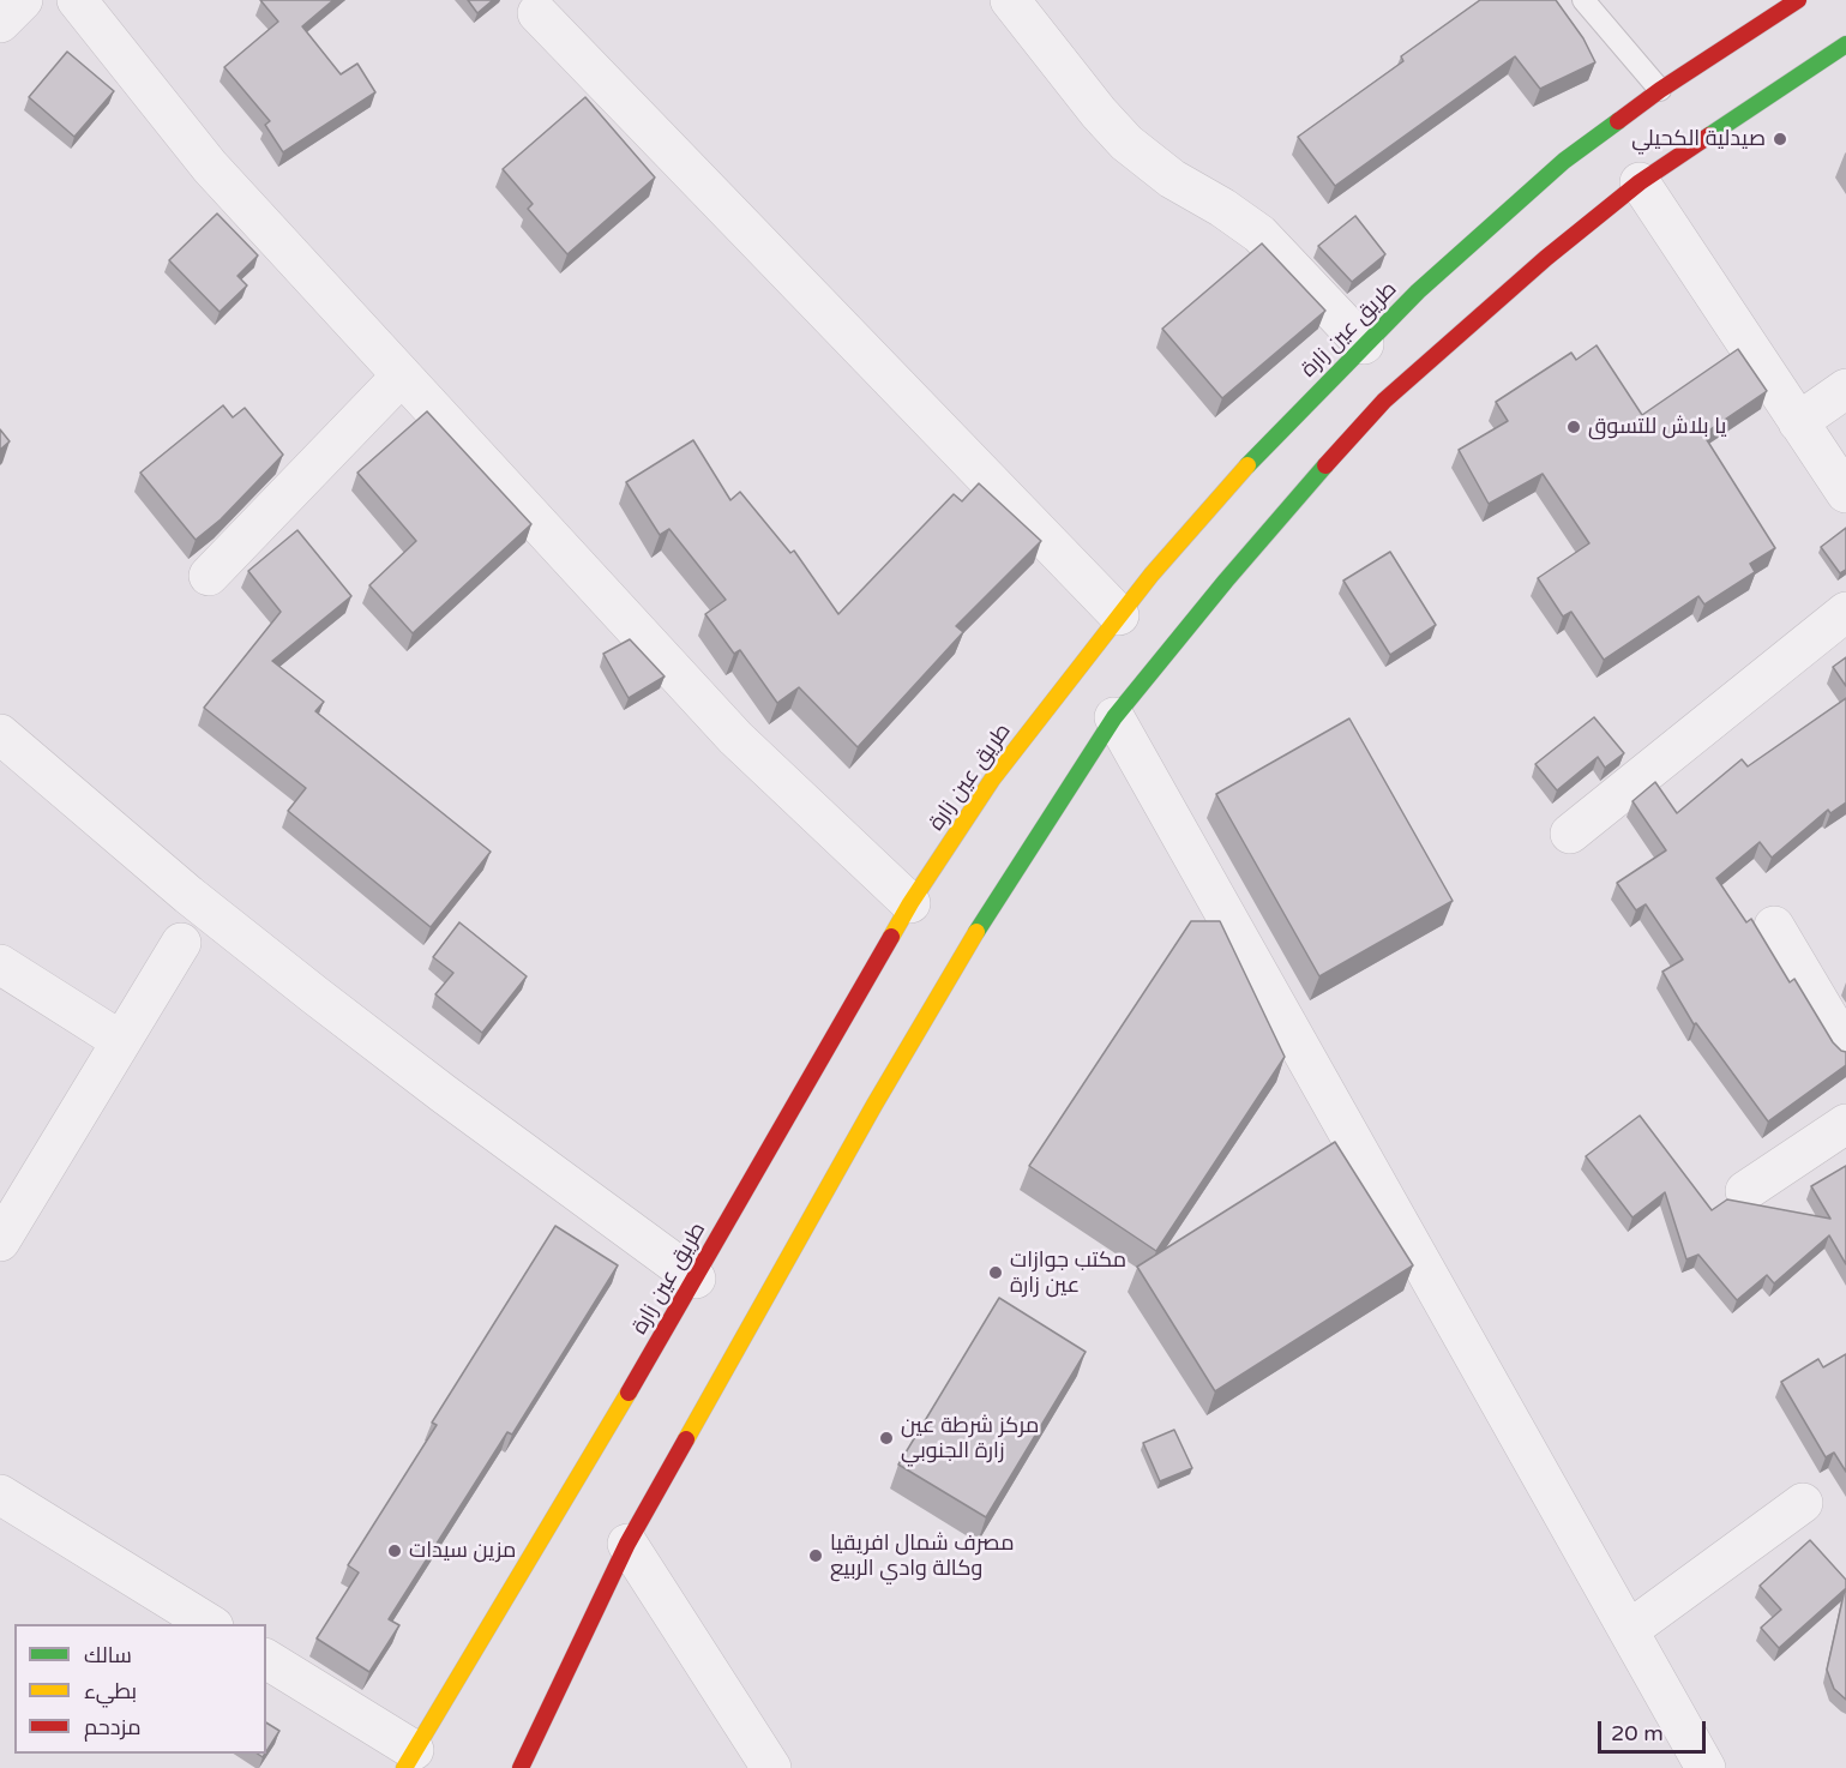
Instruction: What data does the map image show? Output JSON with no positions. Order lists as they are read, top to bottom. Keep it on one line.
{"streets":{"main road":["طريق عين زارة"]},"places":["صيدلية الكحيلي","يا بلاش للتسوق","مكتب جوازات عين زارة","مركز شرطة عين زارة الجنوبي","مزين سيدات","مصرف شمال افريقيا وكالة وادي الربيع"],"legend":["سالك","بطيء","مزدحم"],"scale_bar":"20 m"}
